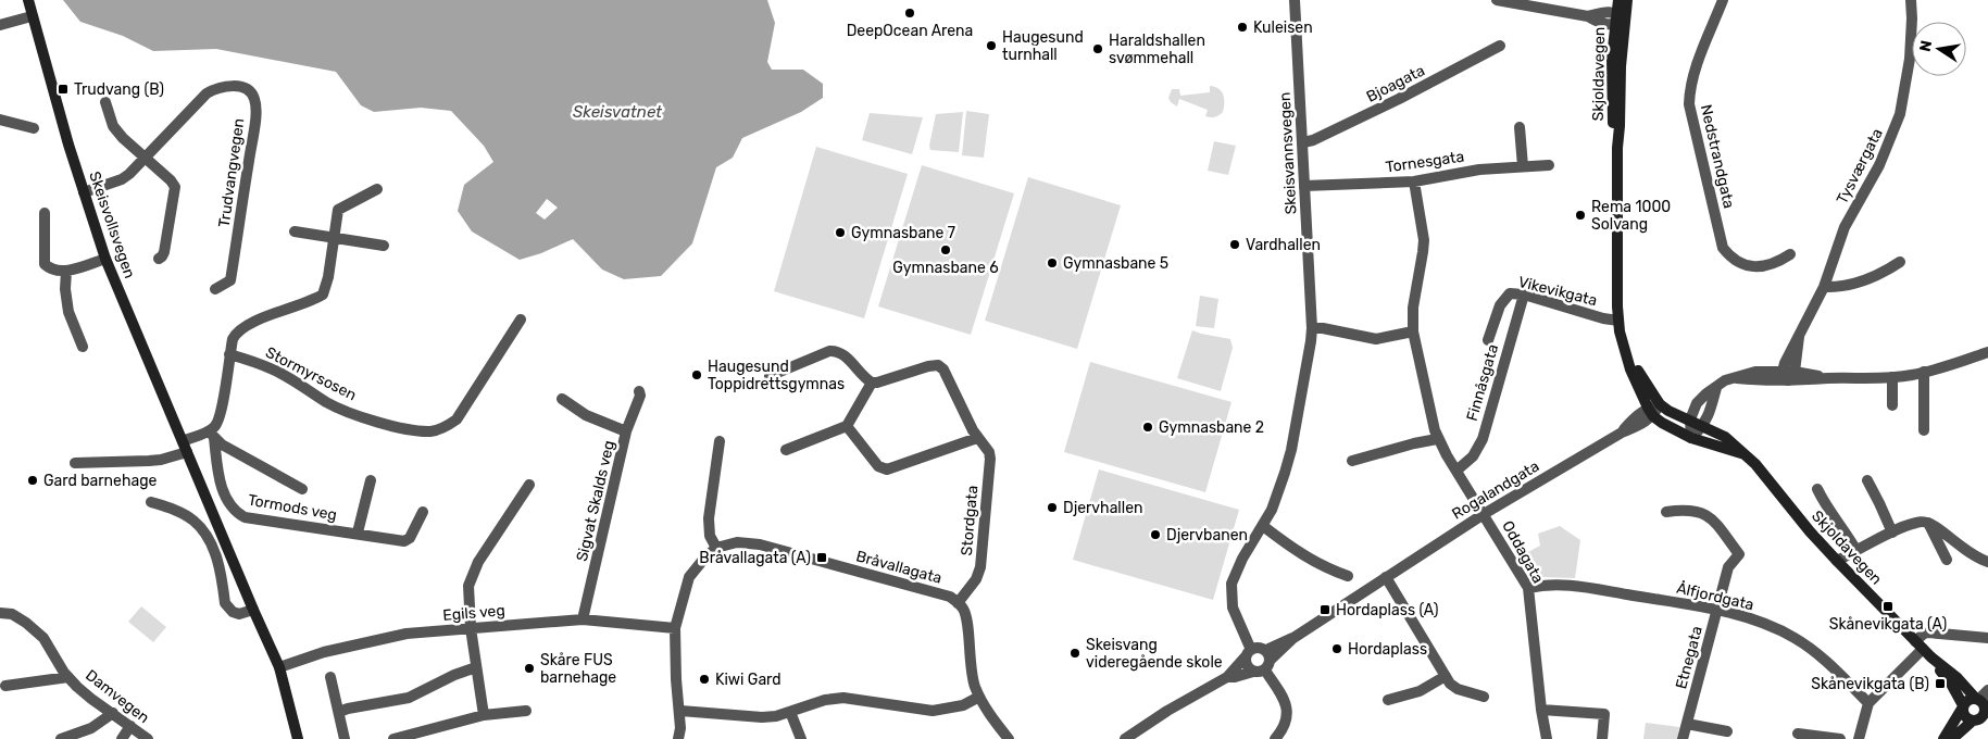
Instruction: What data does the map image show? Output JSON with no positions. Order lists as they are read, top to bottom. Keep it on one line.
{"streets":{"main road":["Skjoldavegen","Skeisvollsvegen"],"street":["Bjoagata","Skeisvannsvegen","Nedstrandgata","Tornesgata","Tysværgata","Trudvangvegen","Vikevikgata","Stormyrsosen","Finnåsgata","Rogalandgata","Sigvat Skalds veg","Tormods veg","Stordgata","Oddagata","Bråvallagata","Ålfjordgata","Egils veg","Etnegata","Damvegen"]},"crossings":[["Skjoldavegen","Vikevikgata"],["Skjoldavegen","Rogalandgata"],["Bjoagata","Skeisvannsvegen"],["Skeisvannsvegen","Tornesgata"],["Skeisvannsvegen","Rogalandgata"],["Tornesgata","Oddagata"],["Trudvangvegen","Skeisvollsvegen"],["Skeisvollsvegen","Egils veg"],["Vikevikgata","Finnåsgata"],["Finnåsgata","Oddagata"],["Rogalandgata","Oddagata"],["Sigvat Skalds veg","Egils veg"],["Stordgata","Bråvallagata"],["Oddagata","Ålfjordgata"],["Ålfjordgata","Etnegata"]],"water":["Skeisvatnet"],"places":{"other":["DeepOcean Arena","Kuleisen","Haugesund turnhall","Haraldshallen svømmehall","Rema 1000 Solvang","Gymnasbane 7","Vardhallen","Gymnasbane 6","Gymnasbane 5","Haugesund Toppidrettsgymnas","Gymnasbane 2","Gard barnehage","Djervhallen","Djervbanen","Hordaplass","Skeisvang videregående skole","Skåre FUS barnehage","Kiwi Gard"],"transit":["Trudvang (B)","Bråvallagata (A)","Skånevikgata (A)","Hordaplass (A)","Skånevikgata (B)"]},"north":"left"}
